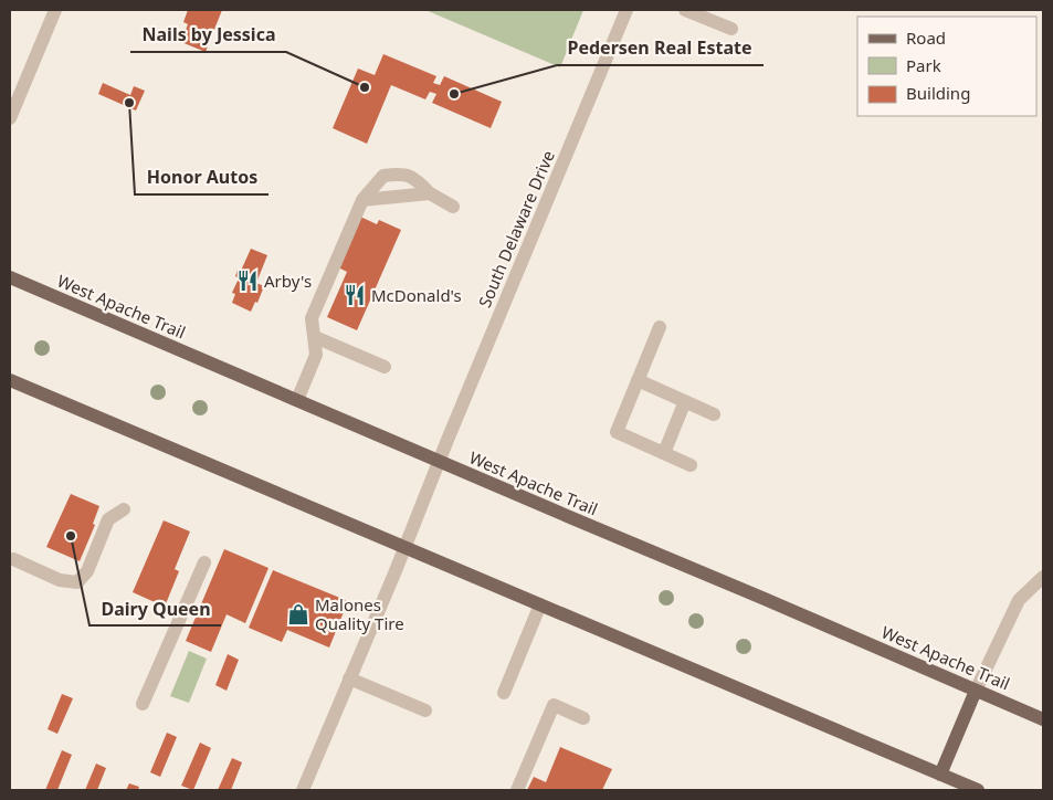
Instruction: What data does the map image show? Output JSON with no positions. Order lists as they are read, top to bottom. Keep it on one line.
{"streets":{"main road":["West Apache Trail"],"street":["South Delaware Drive"]},"crossings":[["South Delaware Drive","West Apache Trail"]],"places":{"other":["Nails by Jessica","Pedersen Real Estate","Honor Autos","Dairy Queen"],"restaurant":["Arby's","McDonald's"],"shop":["Malones Quality Tire"]},"legend":["Road","Park","Building"]}
